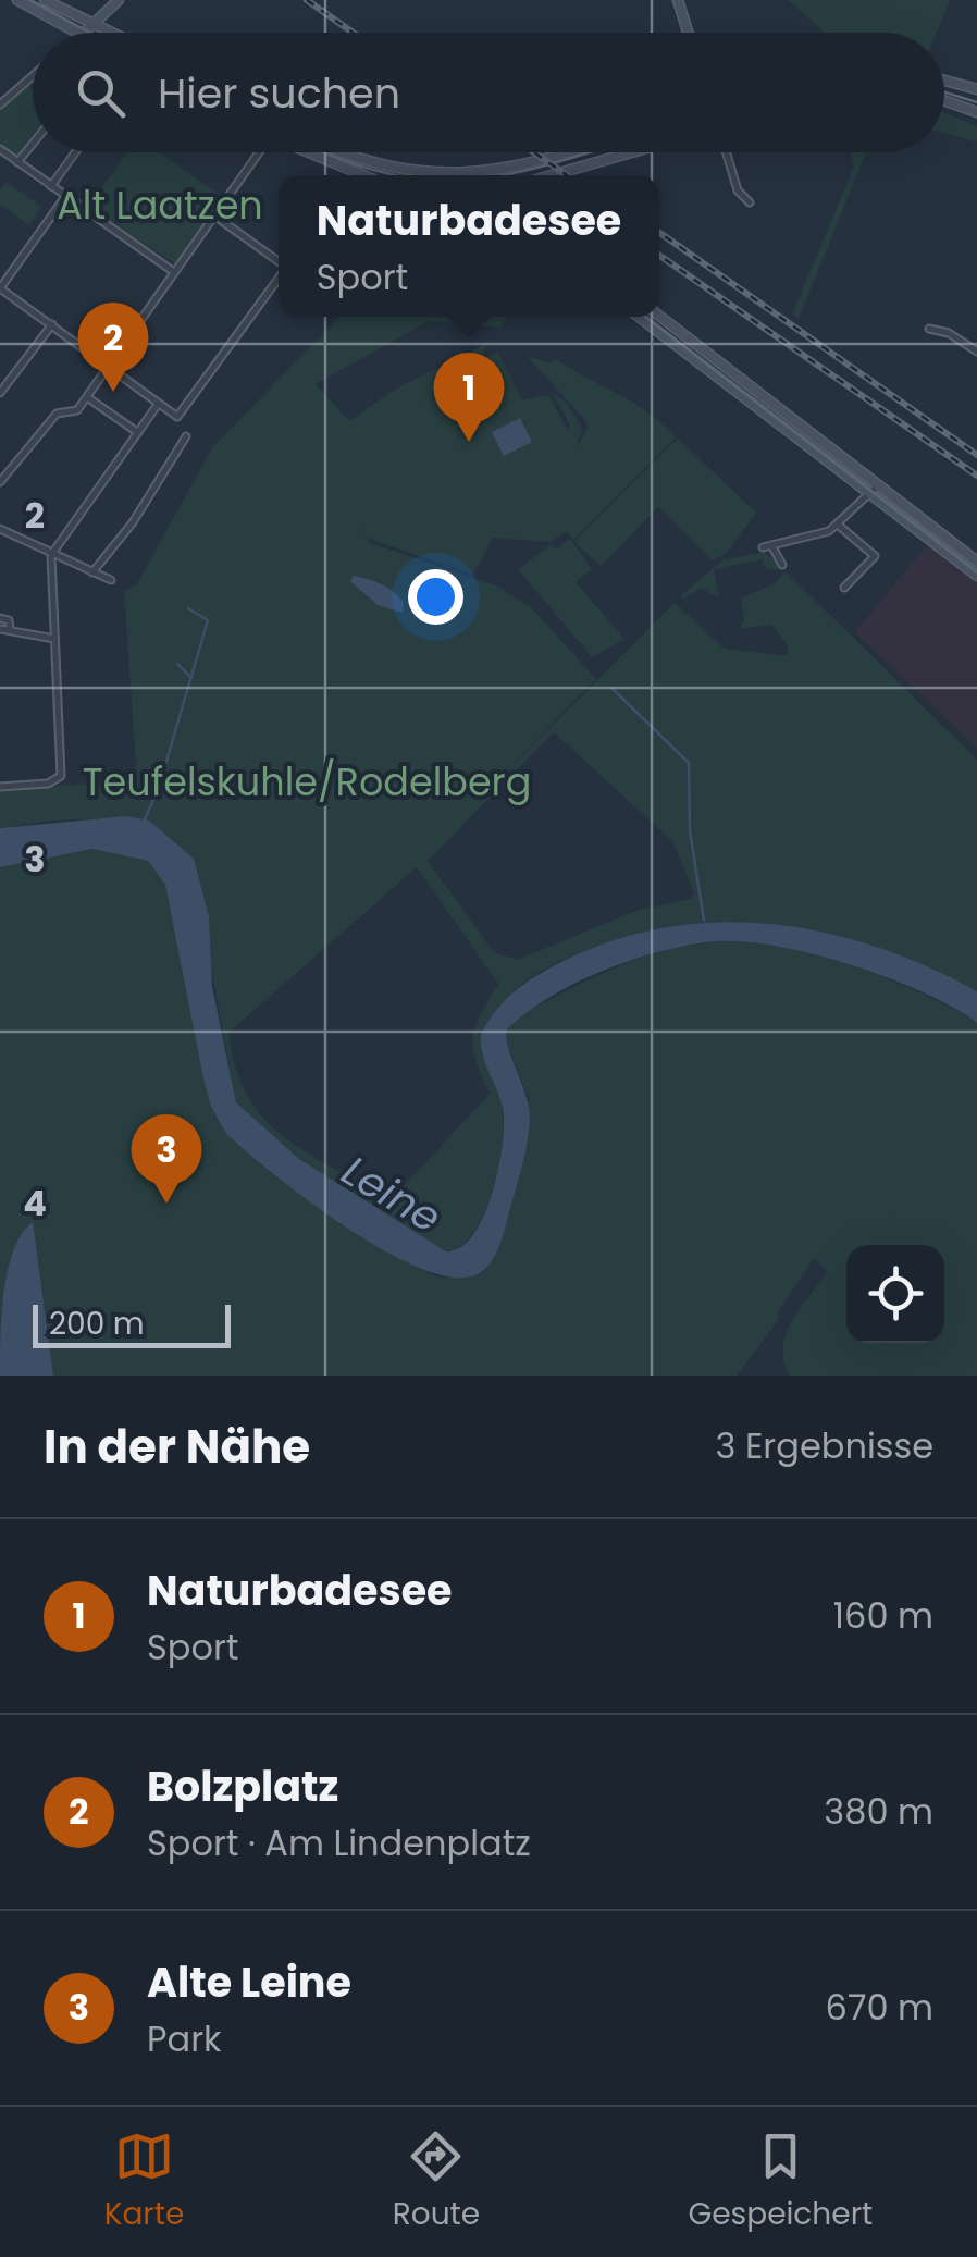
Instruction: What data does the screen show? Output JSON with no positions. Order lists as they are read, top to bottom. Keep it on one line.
{"water":["Leine"],"parks":["Alt Laatzen","Teufelskuhle/Rodelberg"],"scale_bar":"200 m","page":{"search":"Hier suchen","popup":["Naturbadesee","Sport"],"pins":["2","1","3"],"scale":"200 m","heading":["In der Nähe","3 Ergebnisse"],"list":[{"mark":"1","name":"Naturbadesee","note":"Sport","value":"160 m"},{"mark":"2","name":"Bolzplatz","note":"Sport · Am Lindenplatz","value":"380 m"},{"mark":"3","name":"Alte Leine","note":"Park","value":"670 m"}],"nav":["Karte","Route","Gespeichert"]},"grid":{"rows":["2","3","4"]}}
